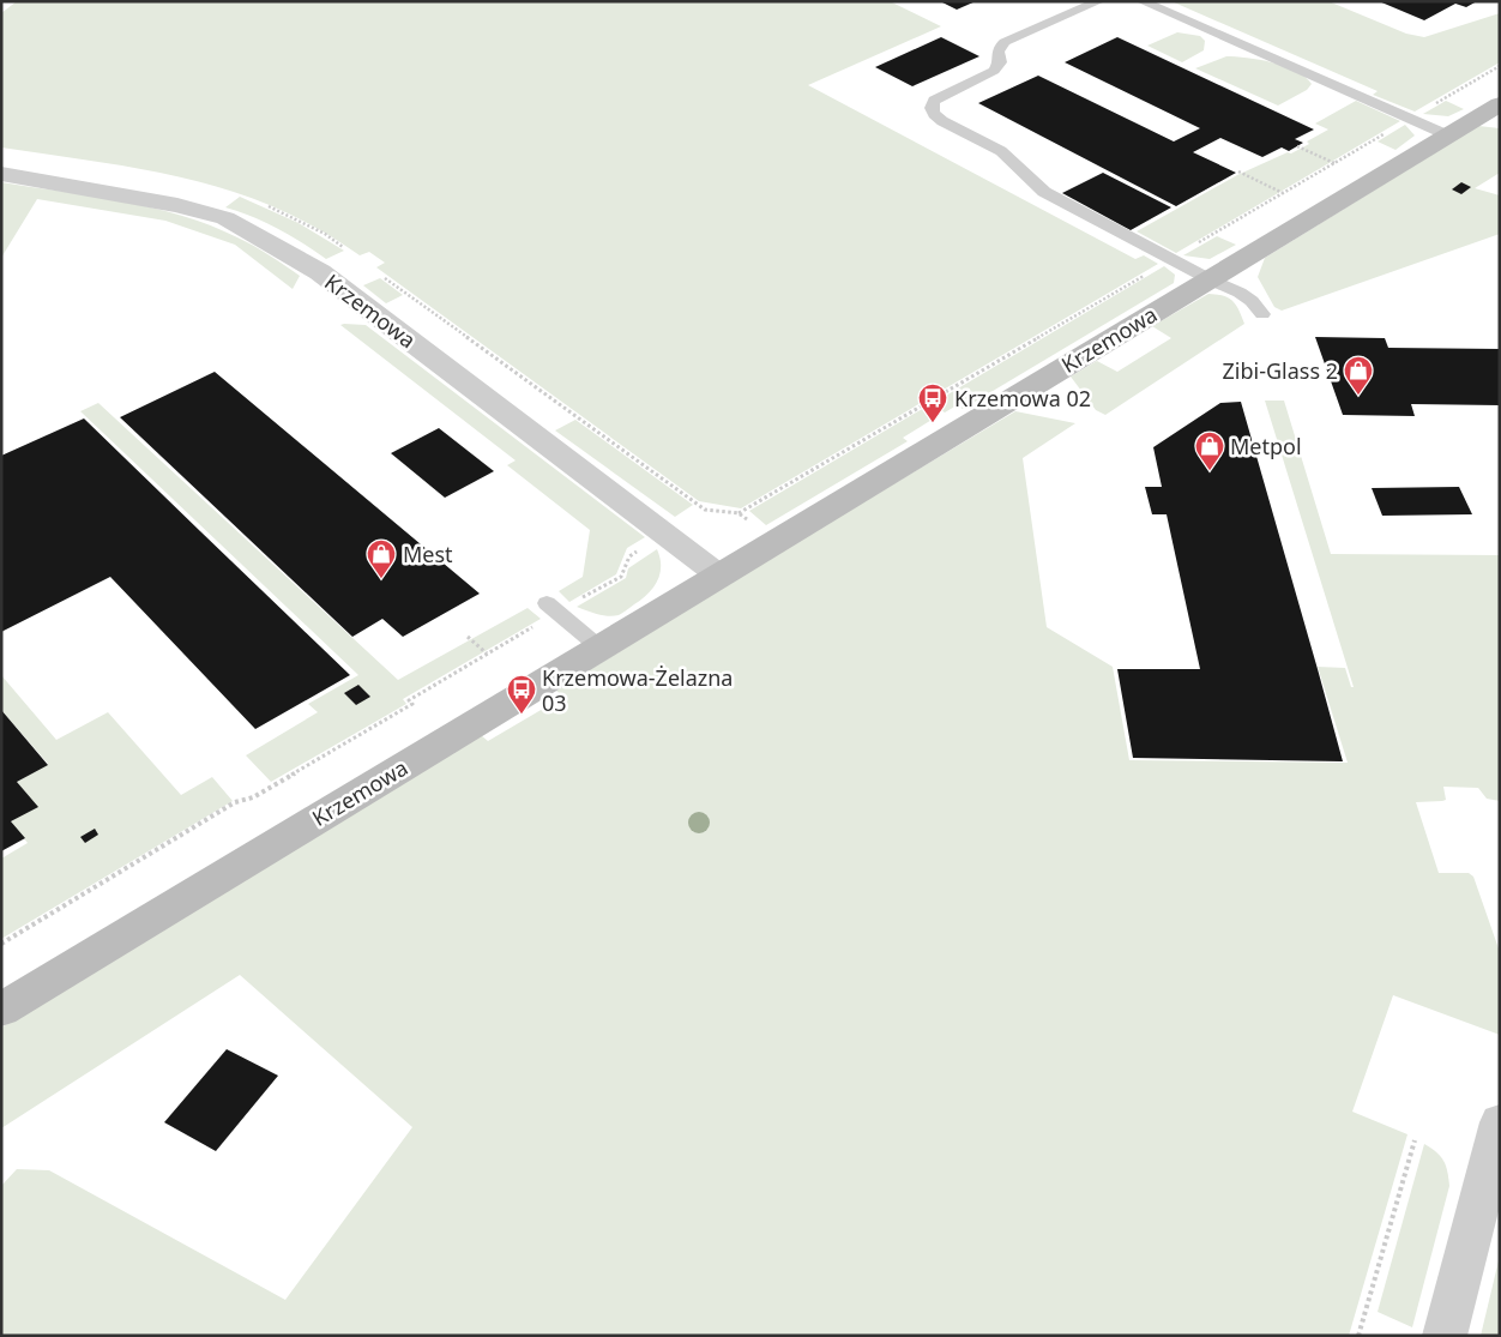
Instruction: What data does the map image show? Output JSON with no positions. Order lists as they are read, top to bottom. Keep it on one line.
{"streets":{"street":["Krzemowa"]},"places":{"shop":["Zibi-Glass 2","Metpol","Mest"],"bus stop":["Krzemowa 02","Krzemowa-Żelazna 03"]}}
